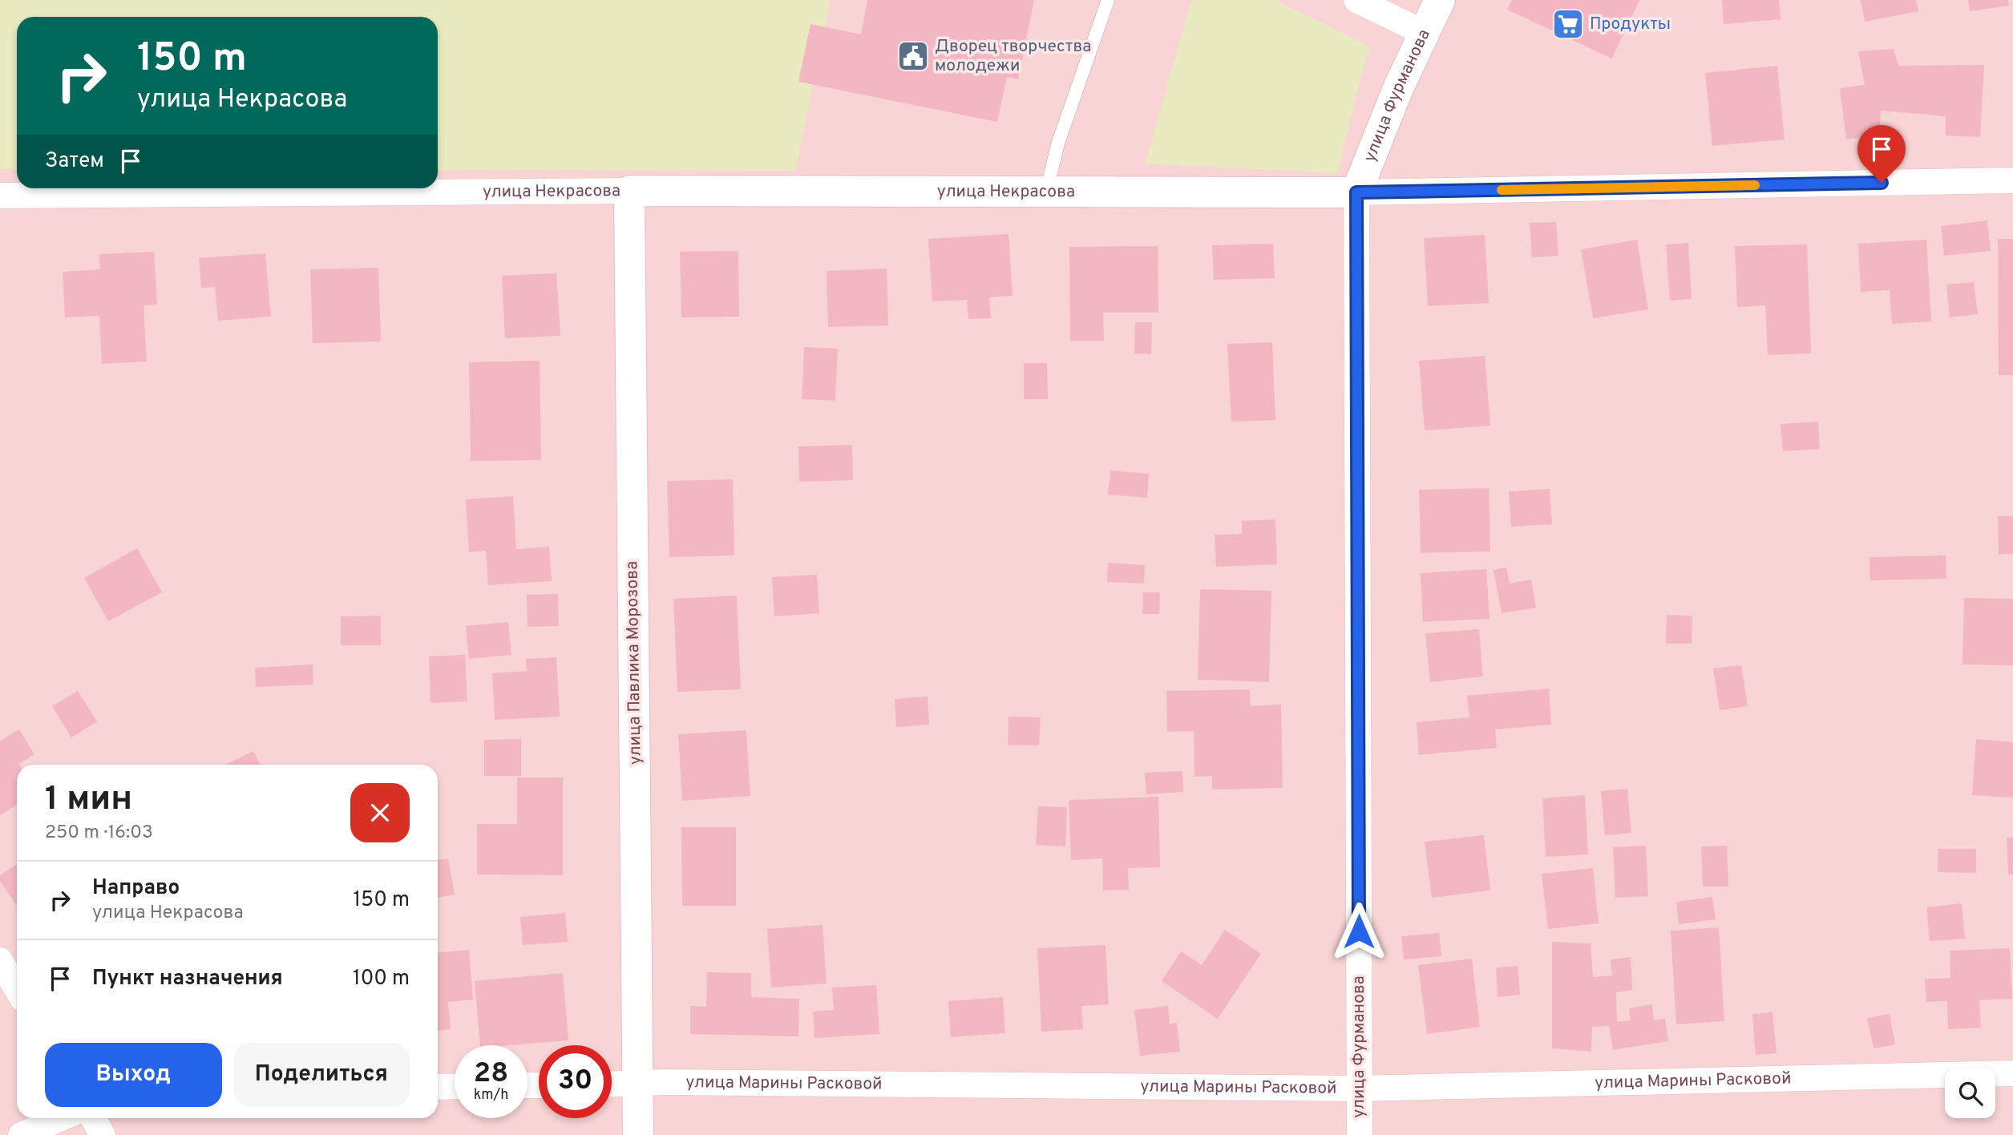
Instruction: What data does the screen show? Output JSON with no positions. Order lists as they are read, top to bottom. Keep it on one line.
{"streets":{"street":["улица Фурманова","улица Некрасова","улица Павлика Морозова","улица Марины Расковой"]},"crossings":[["улица Фурманова","улица Некрасова"],["улица Фурманова","улица Марины Расковой"],["улица Некрасова","улица Павлика Морозова"],["улица Павлика Морозова","улица Марины Расковой"]],"places":{"supermarket":["Продукты"],"public building":["Дворец творчества молодежи"]},"page":{"turn":["150 m","улица Некрасова"],"then":"Затем","heading":["1 мин","250 m · 16:03"],"list":[{"name":"Направо","note":"улица Некрасова","value":"150 m"},{"name":"Пункт назначения","value":"100 m"}],"buttons":["Выход","Поделиться"],"speed":"28 km/h","limit":"30"}}
